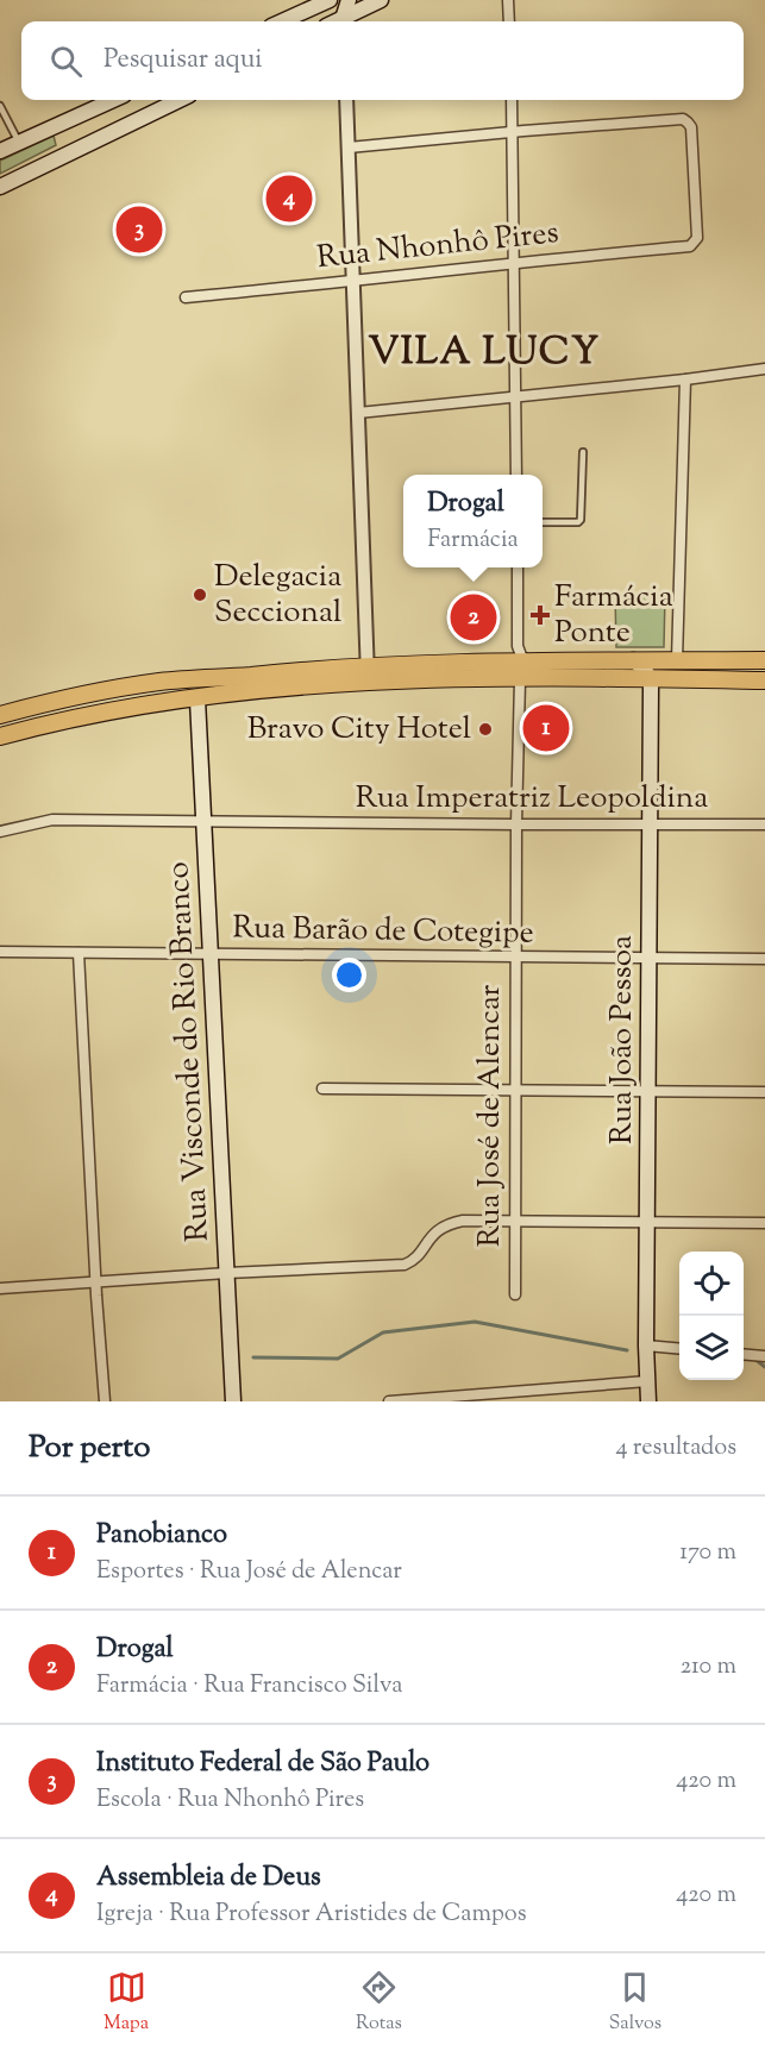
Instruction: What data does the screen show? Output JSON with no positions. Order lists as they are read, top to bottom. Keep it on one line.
{"streets":{"main road":["Rua João Pessoa","Rua Visconde do Rio Branco"],"street":["Rua Nhonhô Pires","Rua Imperatriz Leopoldina","Rua Barão de Cotegipe","Rua José de Alencar"]},"crossings":[["Rua Imperatriz Leopoldina","Rua João Pessoa"],["Rua Imperatriz Leopoldina","Rua Visconde do Rio Branco"],["Rua Imperatriz Leopoldina","Rua José de Alencar"],["Rua Barão de Cotegipe","Rua João Pessoa"],["Rua Barão de Cotegipe","Rua Visconde do Rio Branco"],["Rua Barão de Cotegipe","Rua José de Alencar"]],"districts":["VILA LUCY"],"places":{"other":["Delegacia Seccional","Bravo City Hotel"],"health":["Farmácia Ponte"]},"page":{"search":"Pesquisar aqui","pins":["4","3","2","1"],"popup":["Drogal","Farmácia"],"heading":["Por perto","4 resultados"],"list":[{"mark":"1","name":"Panobianco","note":"Esportes · Rua José de Alencar","value":"170 m"},{"mark":"2","name":"Drogal","note":"Farmácia · Rua Francisco Silva","value":"210 m"},{"mark":"3","name":"Instituto Federal de São Paulo","note":"Escola · Rua Nhonhô Pires","value":"420 m"},{"mark":"4","name":"Assembleia de Deus","note":"Igreja · Rua Professor Aristides de Campos","value":"420 m"}],"nav":["Mapa","Rotas","Salvos"]}}
